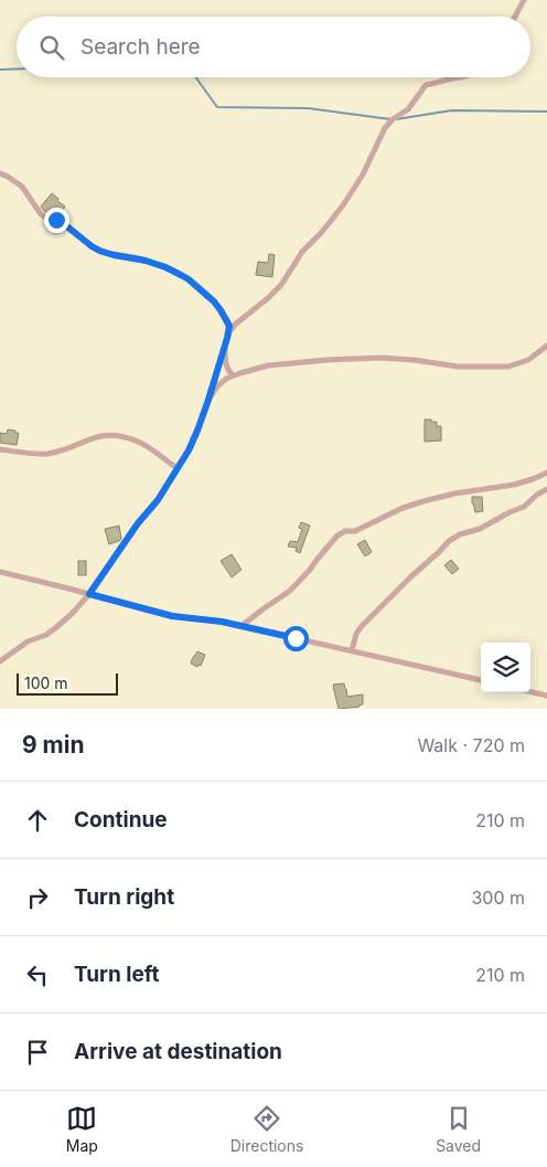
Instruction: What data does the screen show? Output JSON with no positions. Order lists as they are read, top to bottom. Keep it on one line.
{"scale_bar":"100 m","page":{"search":"Search here","scale":"100 m","heading":["9 min","Walk · 720 m"],"list":[["Continue","210 m"],["Turn right","300 m"],["Turn left","210 m"],"Arrive at destination"],"nav":["Map","Directions","Saved"]}}
